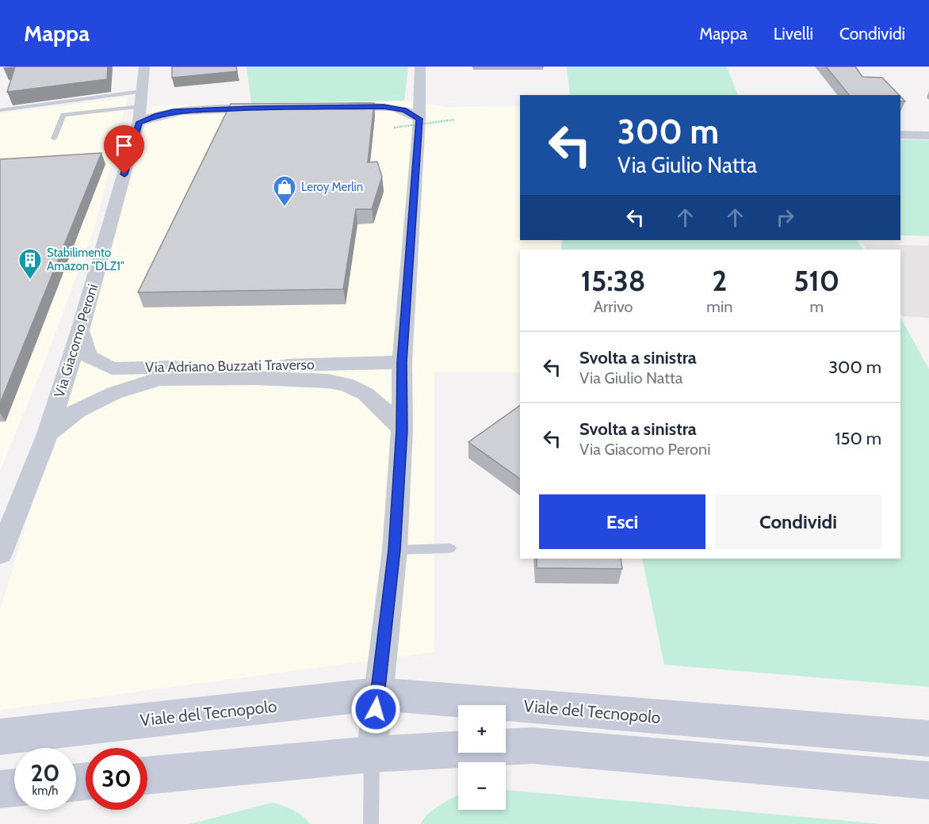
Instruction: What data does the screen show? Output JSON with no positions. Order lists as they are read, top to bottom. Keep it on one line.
{"streets":{"main road":["Viale del Tecnopolo"],"street":["Via Giacomo Peroni","Via Adriano Buzzati Traverso"]},"crossings":[["Via Giacomo Peroni","Via Adriano Buzzati Traverso"]],"places":{"shop":["Leroy Merlin"],"building":["Stabilimento Amazon \"DLZ1\""]},"page":{"header":"Mappa","nav":["Mappa","Livelli","Condividi"],"turn":["300 m","Via Giulio Natta"],"eta":["15:38","Arrivo","2","min","510","m"],"list":[{"name":"Svolta a sinistra","note":"Via Giulio Natta","value":"300 m"},{"name":"Svolta a sinistra","note":"Via Giacomo Peroni","value":"150 m"}],"buttons":["Esci","Condividi"],"map_buttons":["+","−"],"speed":"20 km/h","limit":"30"}}
